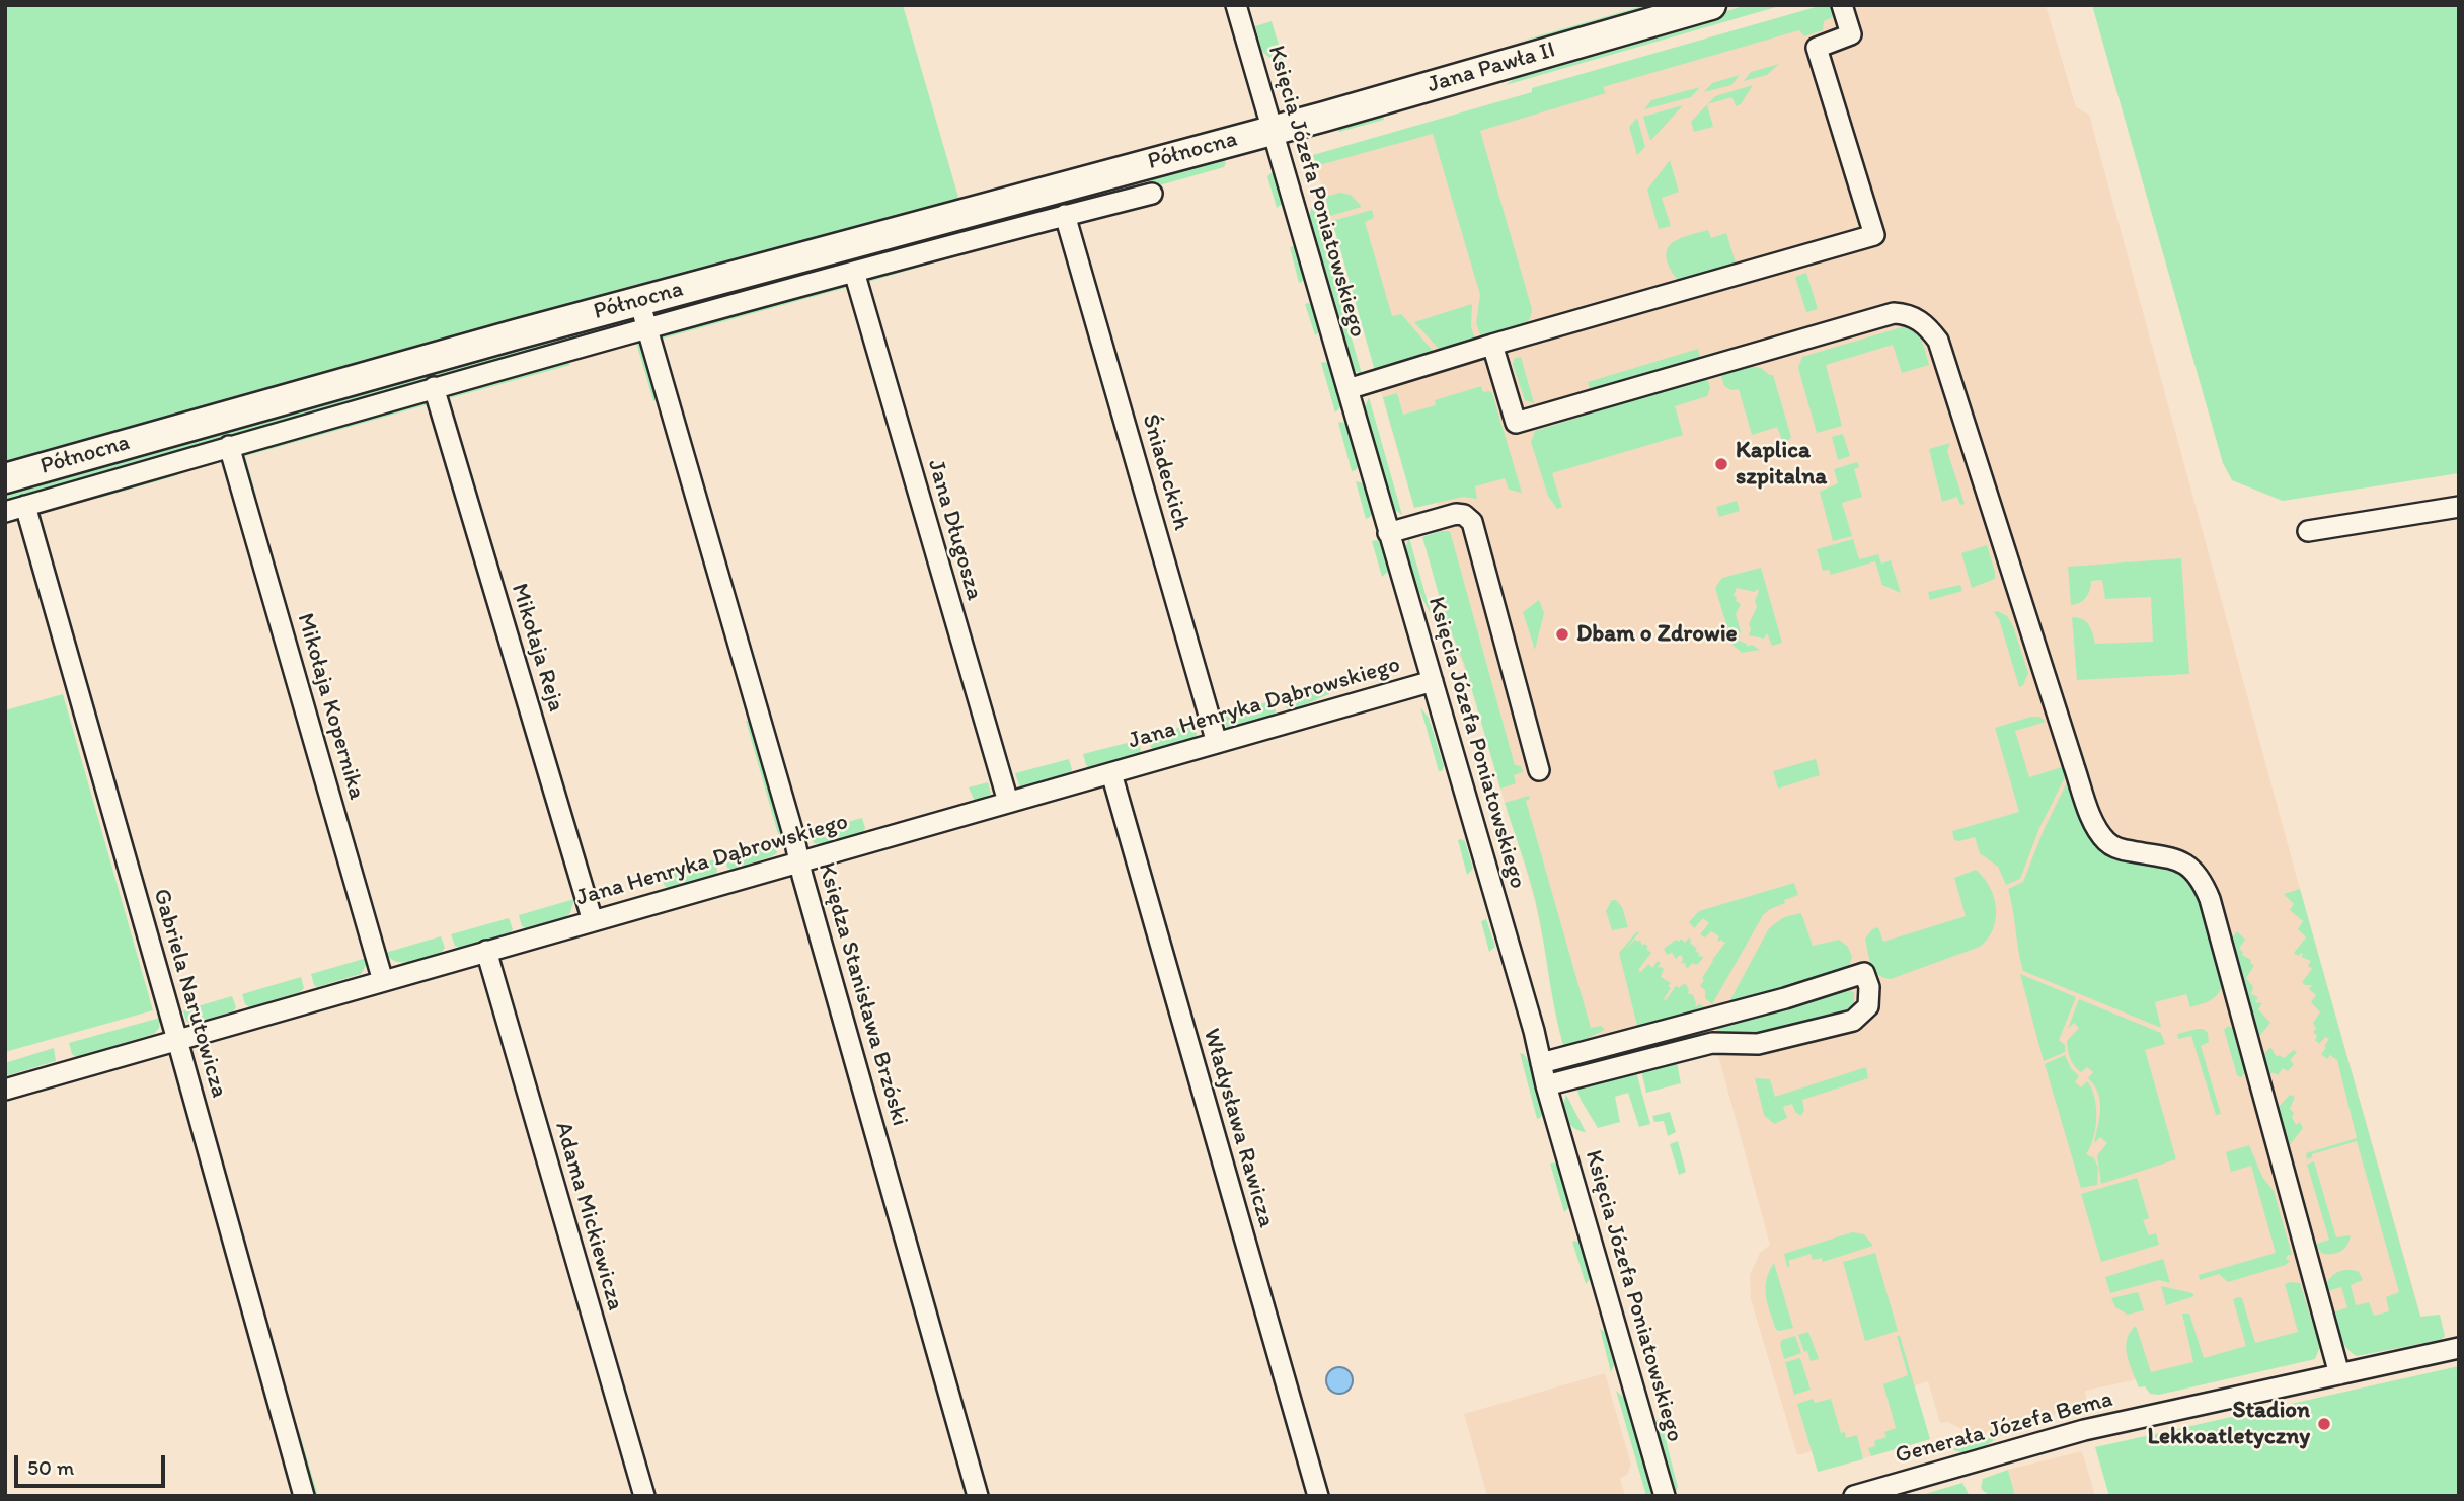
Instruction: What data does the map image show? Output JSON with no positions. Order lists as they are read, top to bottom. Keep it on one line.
{"streets":{"main road":["Jana Pawła II","Północna"],"street":["Księcia Józefa Poniatowskiego","Śniadeckich","Jana Długosza","Mikołaja Reja","Jana Henryka Dąbrowskiego","Mikołaja Kopernika","Gabriela Narutowicza","Księdza Stanisława Brzóski","Władysława Rawicza","Adama Mickiewicza","Generała Józefa Bema"]},"crossings":[["Jana Pawła II","Północna"],["Jana Pawła II","Księcia Józefa Poniatowskiego"],["Północna","Księcia Józefa Poniatowskiego"],["Północna","Śniadeckich"],["Północna","Jana Długosza"],["Północna","Mikołaja Reja"],["Północna","Mikołaja Kopernika"],["Północna","Gabriela Narutowicza"],["Północna","Księdza Stanisława Brzóski"],["Księcia Józefa Poniatowskiego","Jana Henryka Dąbrowskiego"],["Śniadeckich","Jana Henryka Dąbrowskiego"],["Jana Długosza","Jana Henryka Dąbrowskiego"],["Mikołaja Reja","Jana Henryka Dąbrowskiego"],["Jana Henryka Dąbrowskiego","Mikołaja Kopernika"],["Jana Henryka Dąbrowskiego","Gabriela Narutowicza"],["Jana Henryka Dąbrowskiego","Księdza Stanisława Brzóski"],["Jana Henryka Dąbrowskiego","Władysława Rawicza"],["Jana Henryka Dąbrowskiego","Adama Mickiewicza"]],"places":["Kaplica szpitalna","Dbam o Zdrowie","Stadion Lekkoatletyczny"],"scale_bar":"50 m"}
